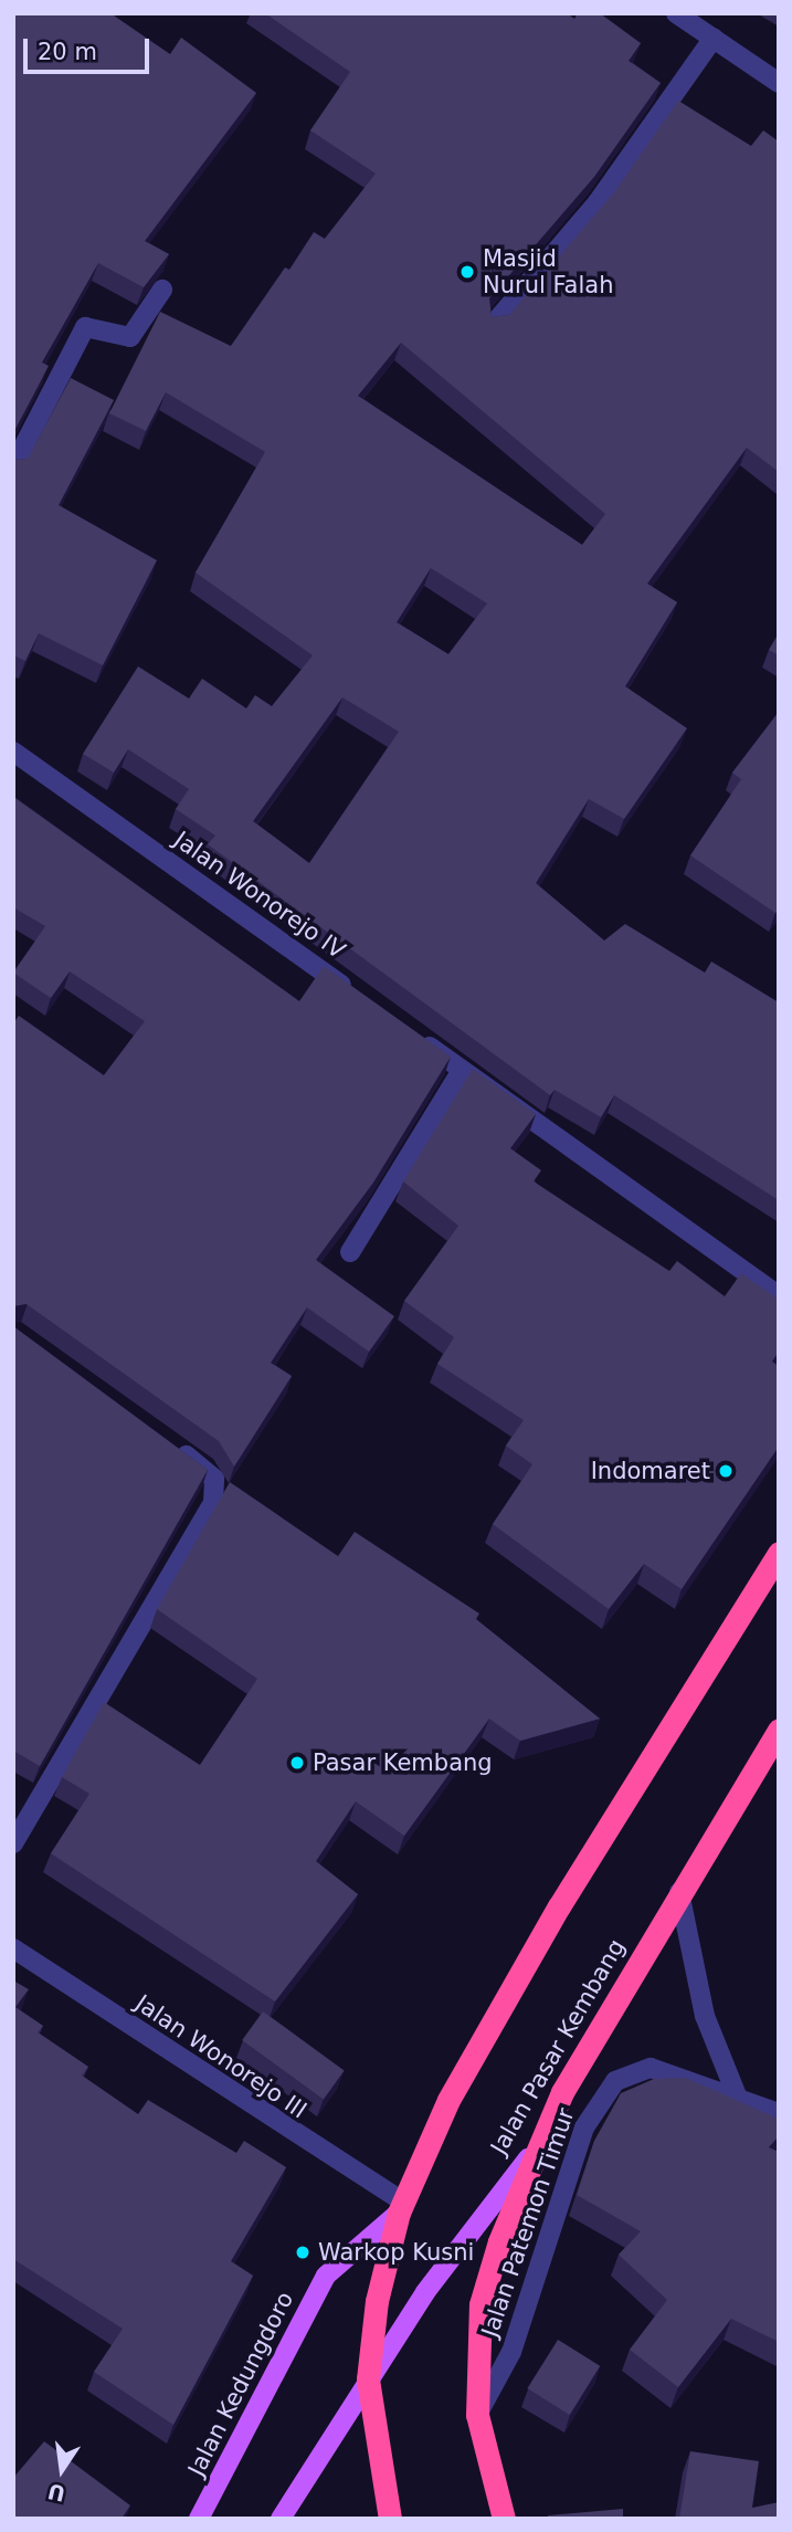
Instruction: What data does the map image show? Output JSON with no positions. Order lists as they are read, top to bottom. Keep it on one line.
{"streets":{"highway":["Jalan Pasar Kembang"],"main road":["Jalan Kedungdoro"],"street":["Jalan Wonorejo IV","Jalan Wonorejo III","Jalan Patemon Timur"]},"crossings":[["Jalan Wonorejo III","Jalan Kedungdoro"]],"places":["Masjid Nurul Falah","Indomaret","Pasar Kembang","Warkop Kusni"],"scale_bar":"20 m","north":"bottom"}
